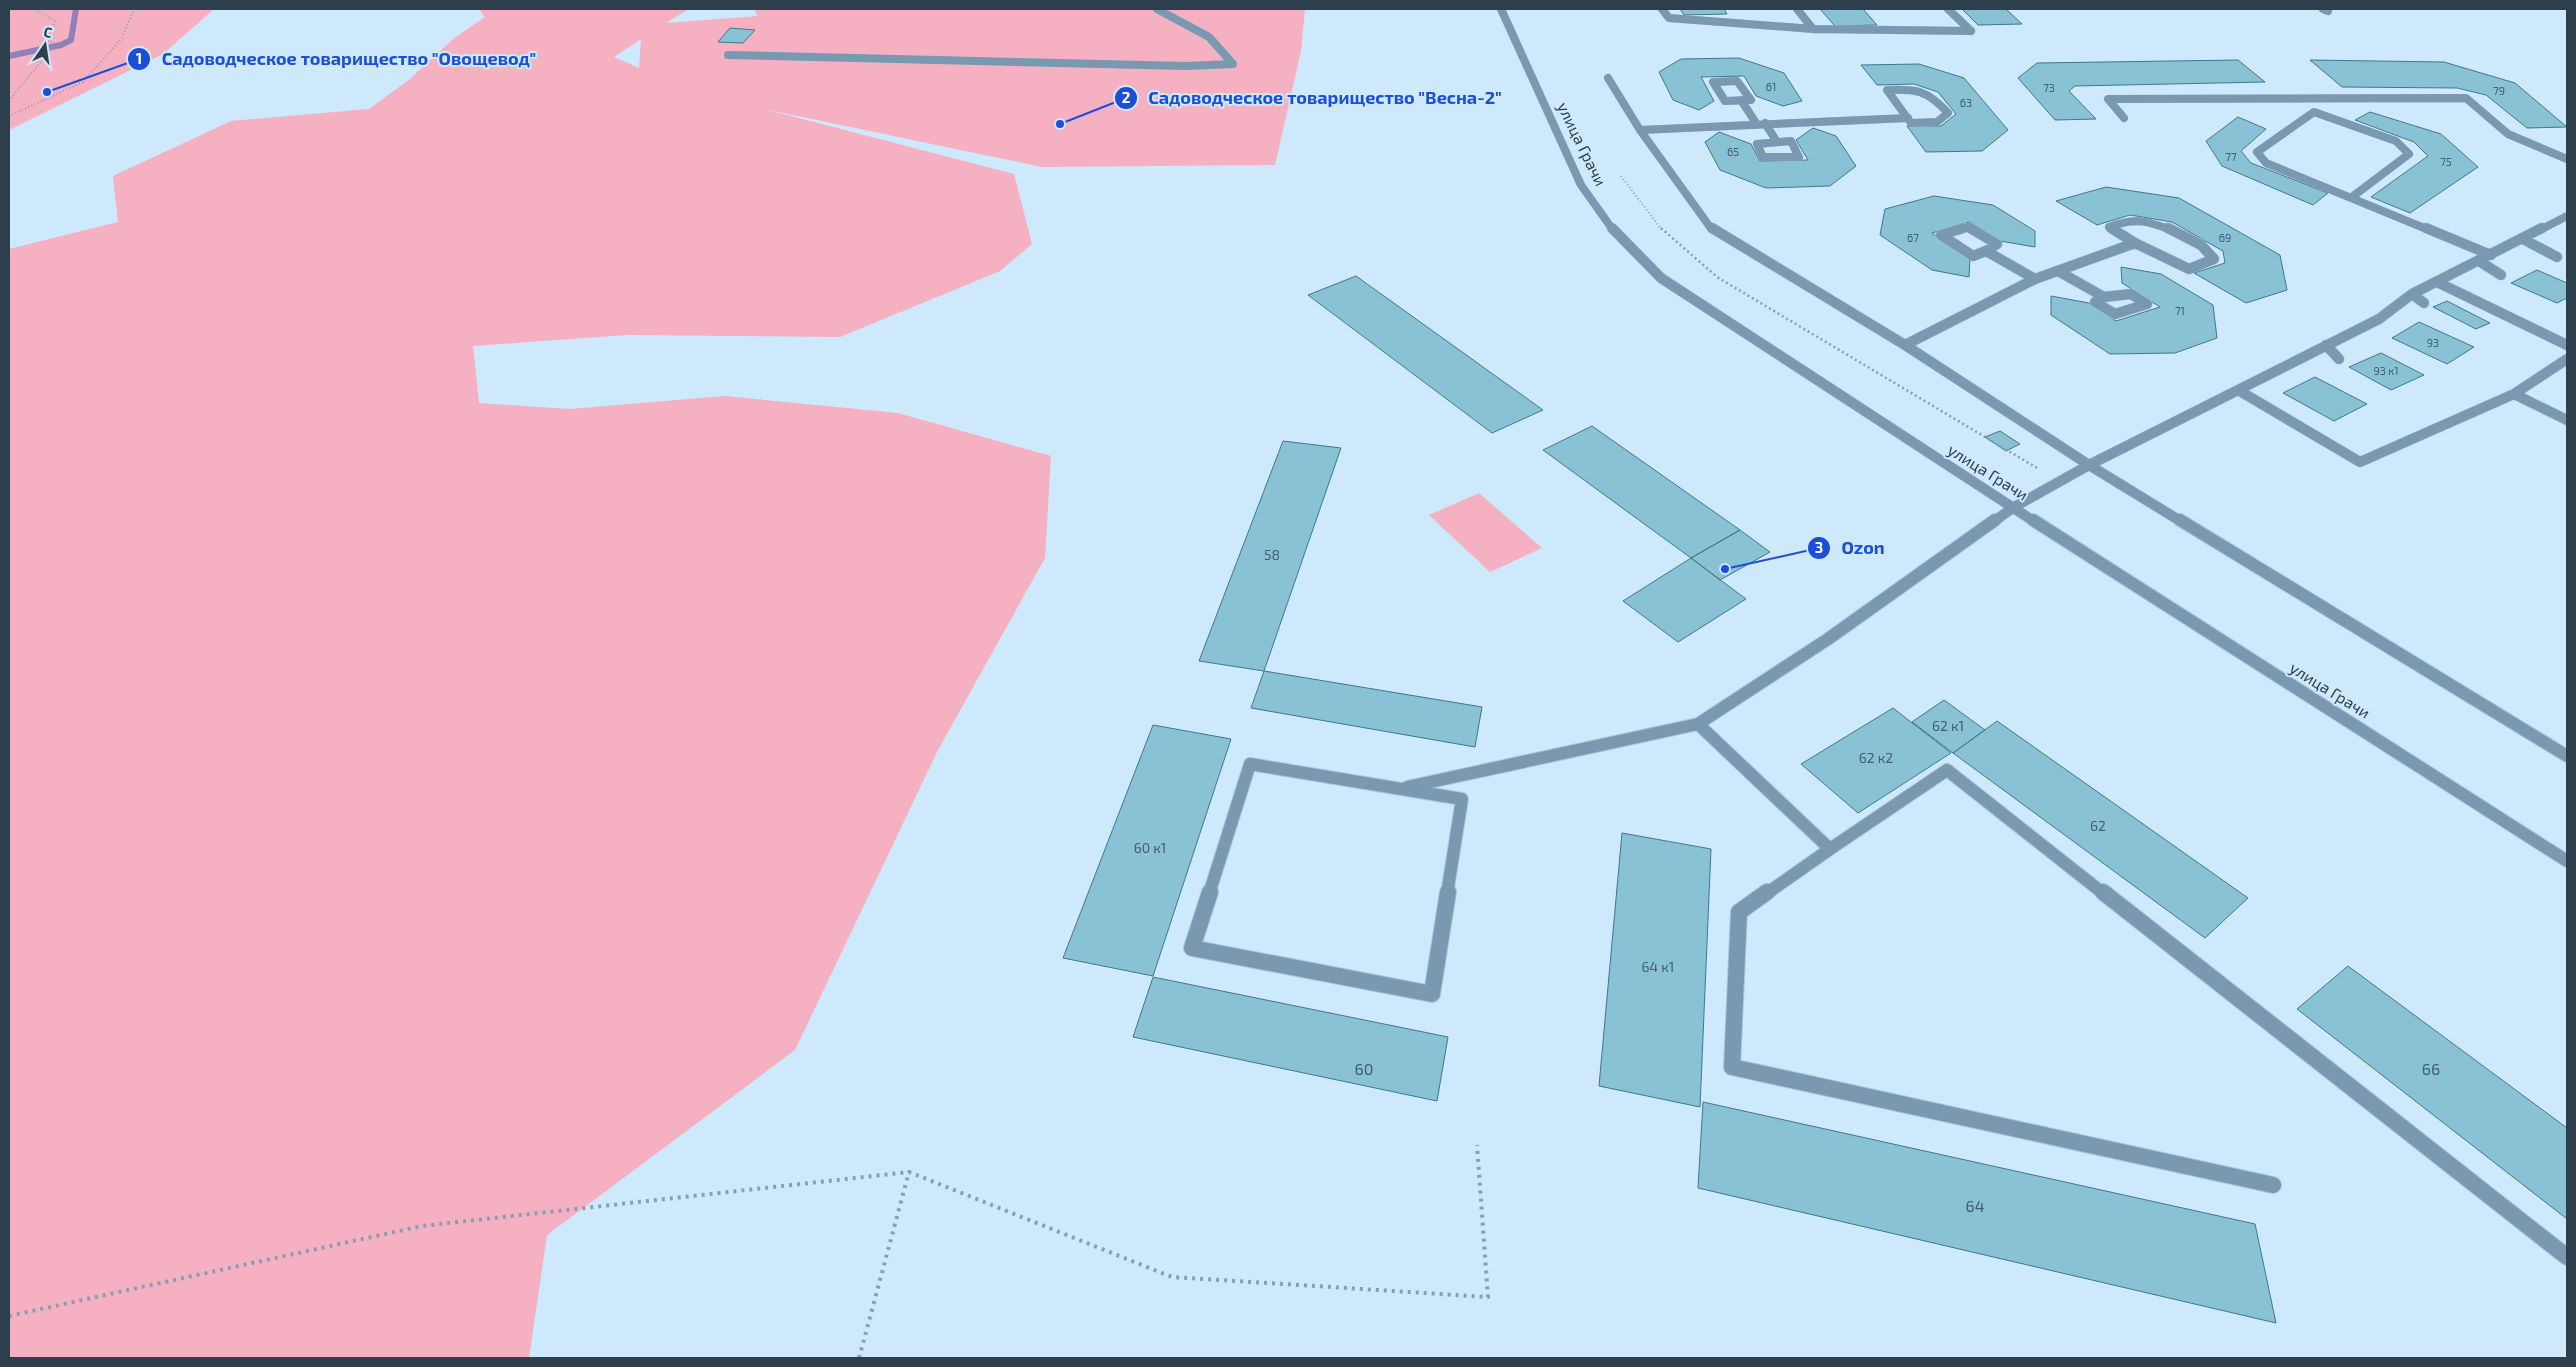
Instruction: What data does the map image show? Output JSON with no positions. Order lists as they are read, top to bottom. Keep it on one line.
{"streets":{"street":["улица Грачи"]},"places":["Садоводческое товарищество \"Овощевод\"","Садоводческое товарищество \"Весна-2\"","Ozon"],"house_numbers":["61","73","79","63","65","77","75","67","69","71","93","93 к1","58","62 к1","62 к2","62","60 к1","64 к1","60","66","64"],"north":"top"}
